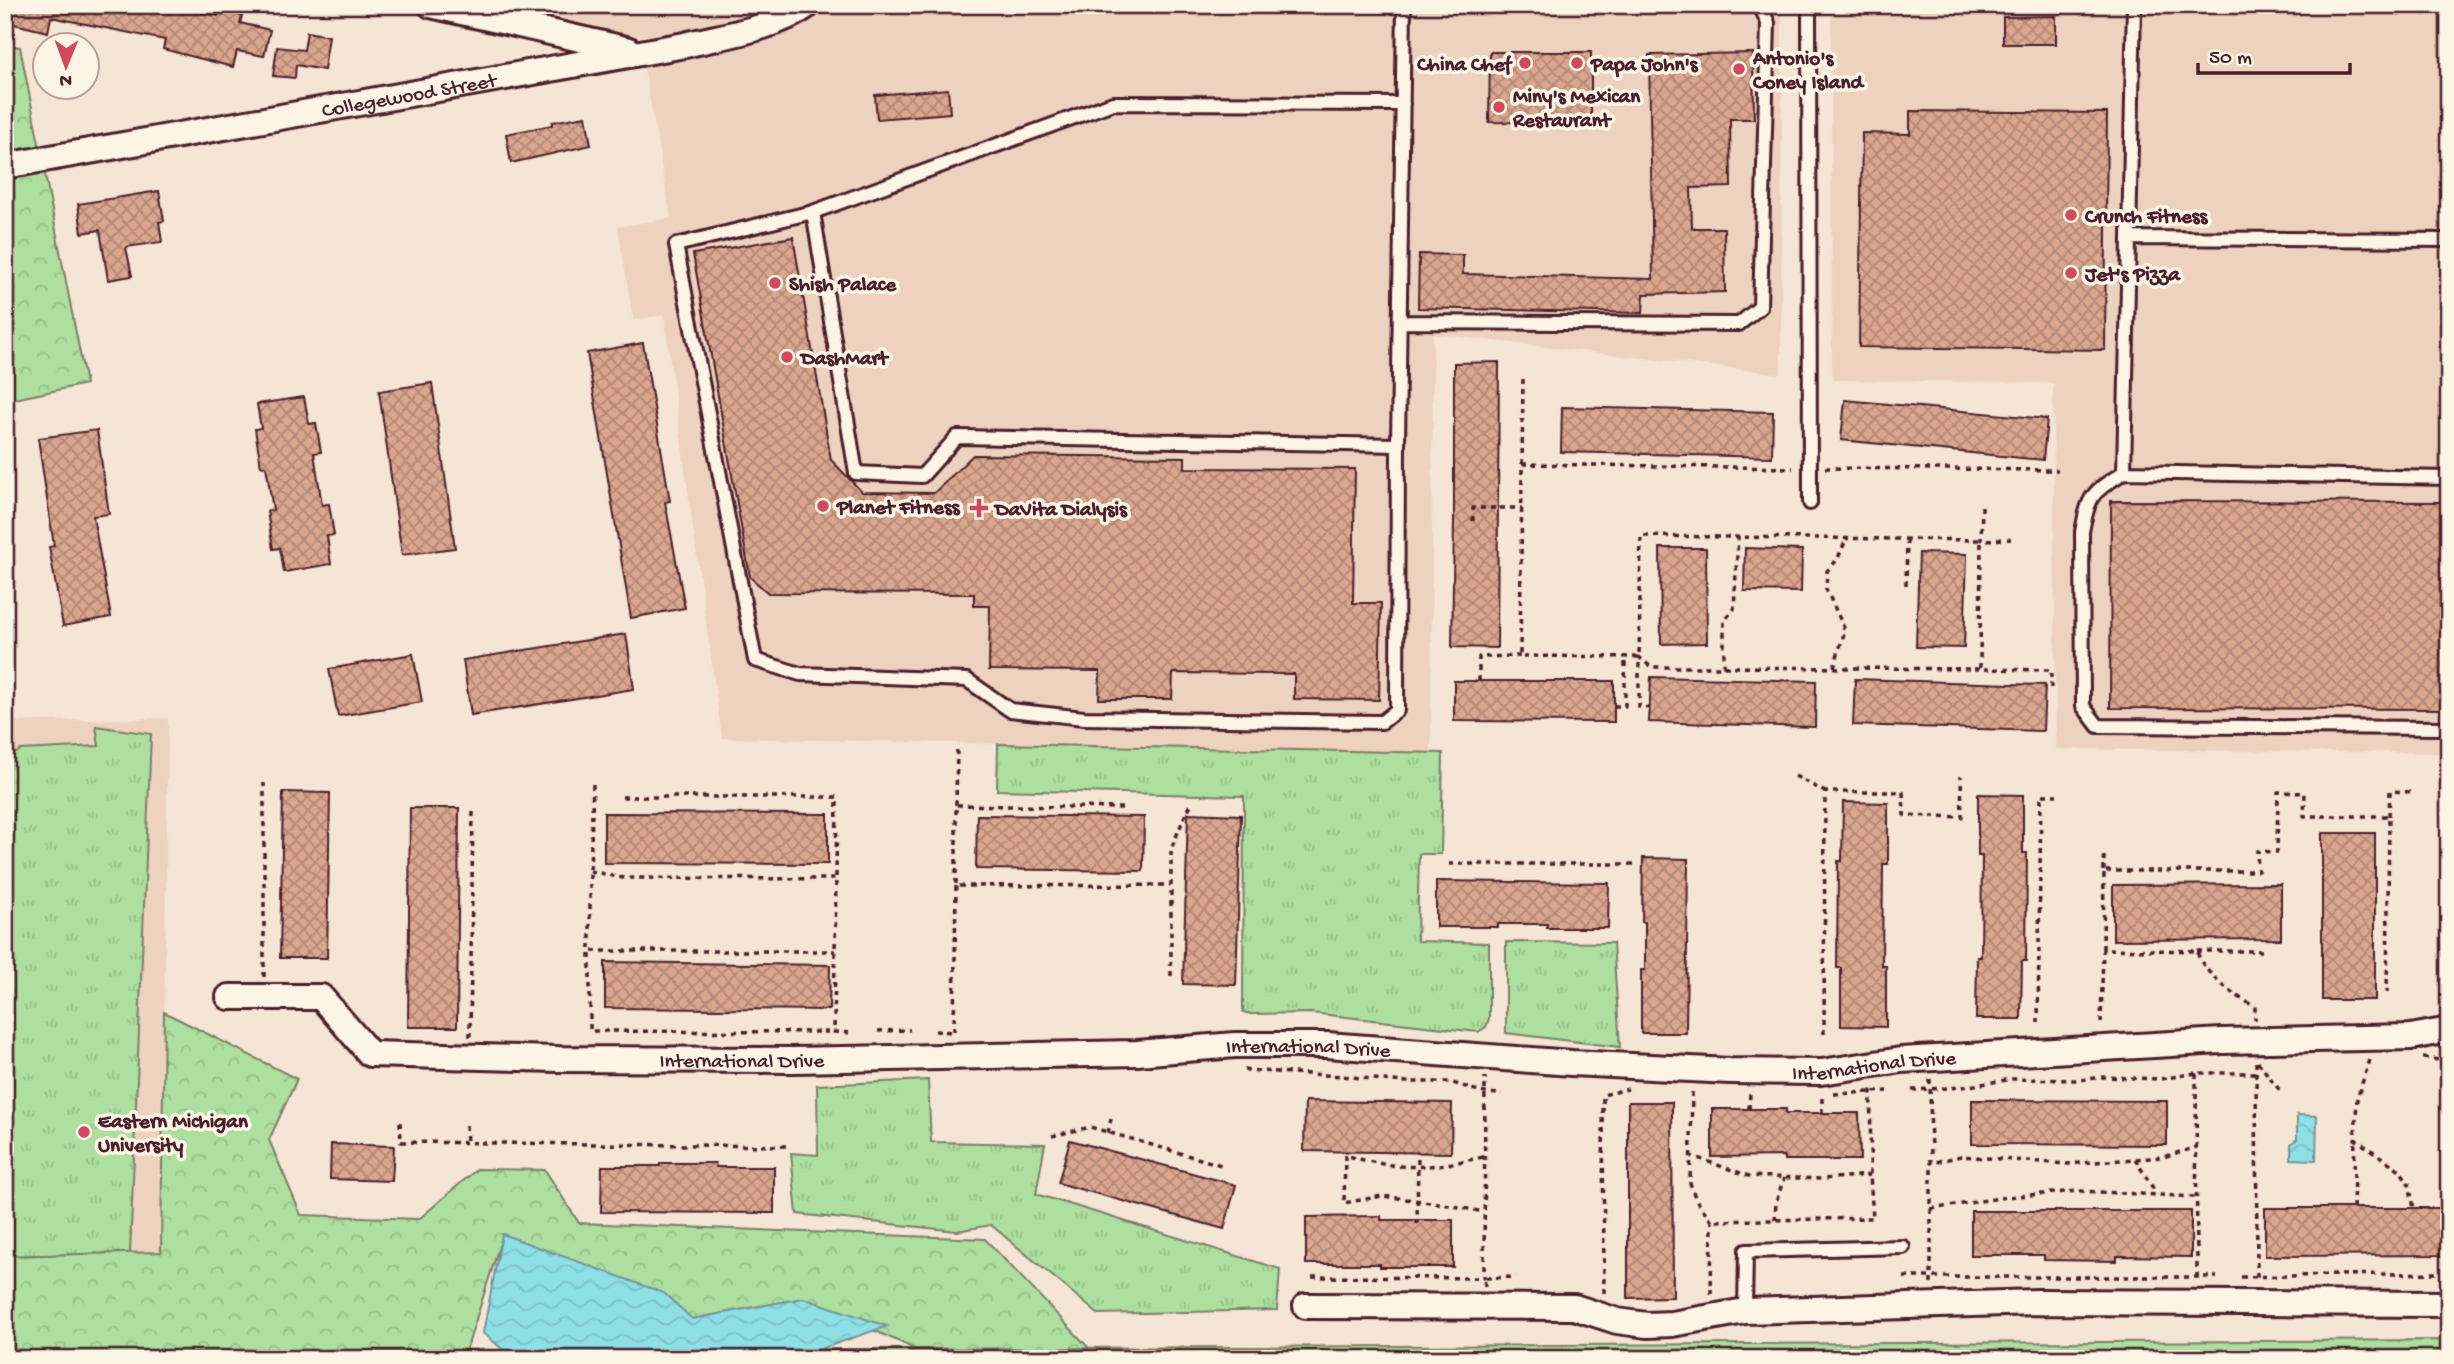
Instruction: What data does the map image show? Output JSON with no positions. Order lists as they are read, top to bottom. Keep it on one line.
{"streets":{"street":["Collegewood Street","International Drive"]},"places":{"other":["China Chef","Papa John's","Antonio's Coney Island","Miny's Mexican Restaurant","Crunch Fitness","Jet's Pizza","Shish Palace","DashMart","Planet Fitness","Eastern Michigan University"],"health":["DaVita Dialysis"]},"scale_bar":"50 m","north":"bottom"}
